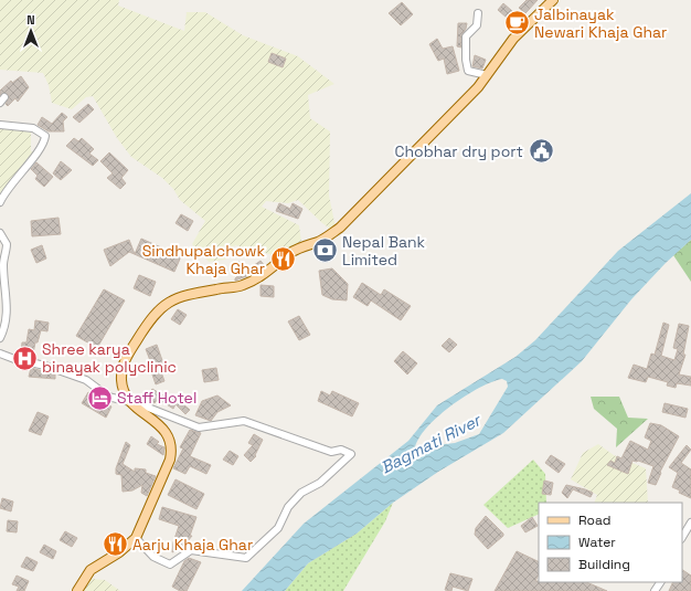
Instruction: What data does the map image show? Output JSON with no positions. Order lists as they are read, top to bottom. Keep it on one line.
{"water":["Bagmati River"],"places":{"cafe":["Jalbinayak Newari Khaja Ghar"],"public building":["Chobhar dry port"],"bank":["Nepal Bank Limited"],"restaurant":["Sindhupalchowk Khaja Ghar","Aarju Khaja Ghar"],"hospital":["Shree karya binayak polyclinic"],"hotel":["Staff Hotel"]},"legend":["Road","Water","Building"],"north":"top"}
